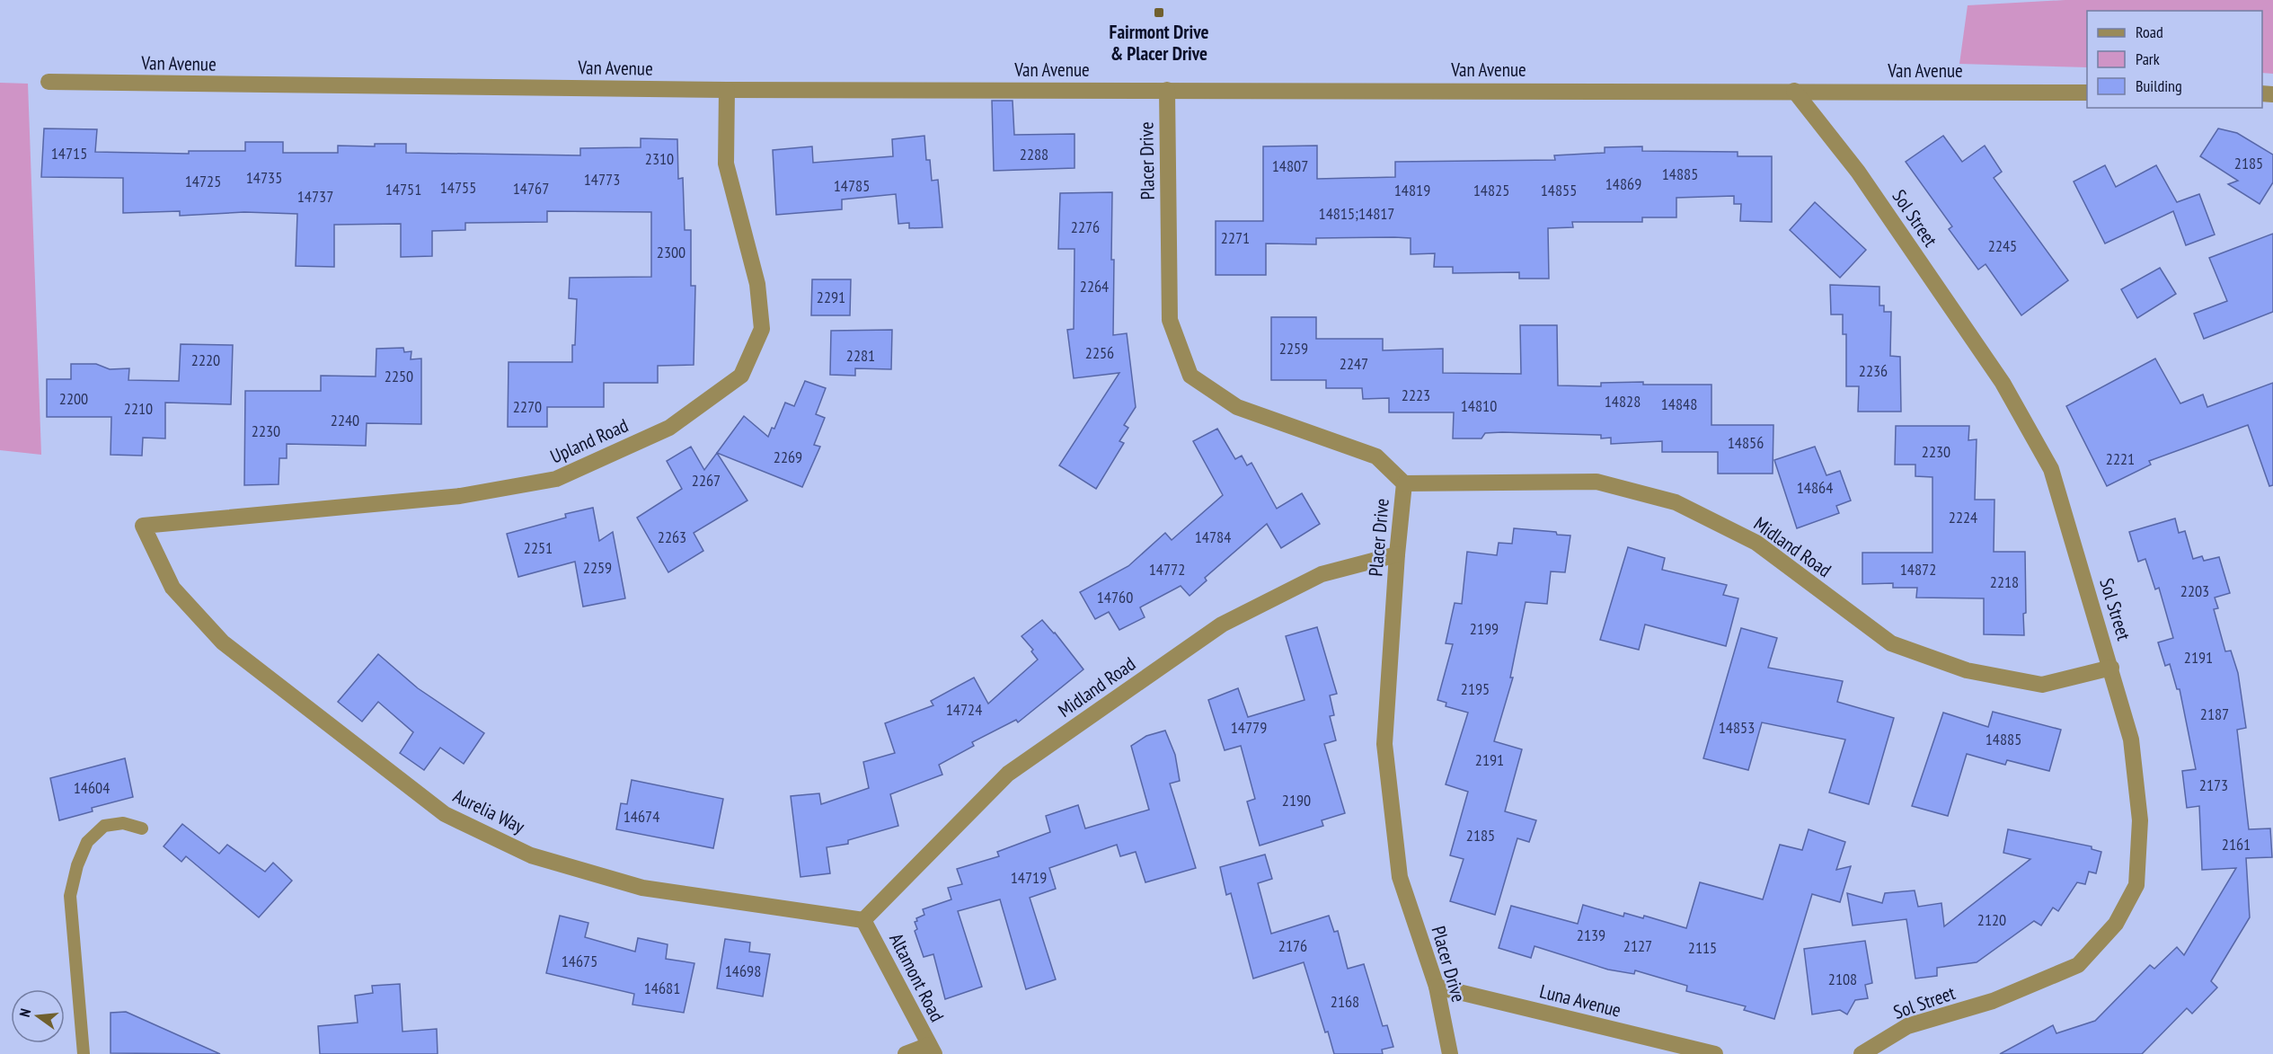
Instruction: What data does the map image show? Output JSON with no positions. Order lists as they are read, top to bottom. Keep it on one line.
{"streets":{"street":["Van Avenue","Placer Drive","Sol Street","Upland Road","Midland Road","Aurelia Way","Altamont Road","Luna Avenue"]},"crossings":[["Van Avenue","Placer Drive"],["Van Avenue","Sol Street"],["Van Avenue","Upland Road"],["Placer Drive","Midland Road"],["Placer Drive","Luna Avenue"],["Sol Street","Midland Road"],["Upland Road","Aurelia Way"],["Midland Road","Aurelia Way"],["Midland Road","Altamont Road"],["Aurelia Way","Altamont Road"]],"places":{"transit":["Fairmont Drive & Placer Drive"]},"house_numbers":["14715","2288","2310","2185","14807","14885","14735","14773","14725","14869","14785","14755","14767","14751","14819","14825","14855","14737","14815;14817","2276","2271","2245","2300","2264","2291","2259","2256","2281","2220","2247","2236","2250","2223","2200","14828","14848","14810","2270","2210","2240","2230","14856","2230","2269","2221","2267","14864","2224","2263","14784","2251","2259","14772","14872","2218","2203","14760","2199","2191","2195","14724","2187","14779","14853","14885","2191","2173","14604","2190","14674","2185","2161","14719","2120","2139","2176","2127","2115","14675","14698","2108","14681","2168"],"legend":["Road","Park","Building"],"north":"left"}
